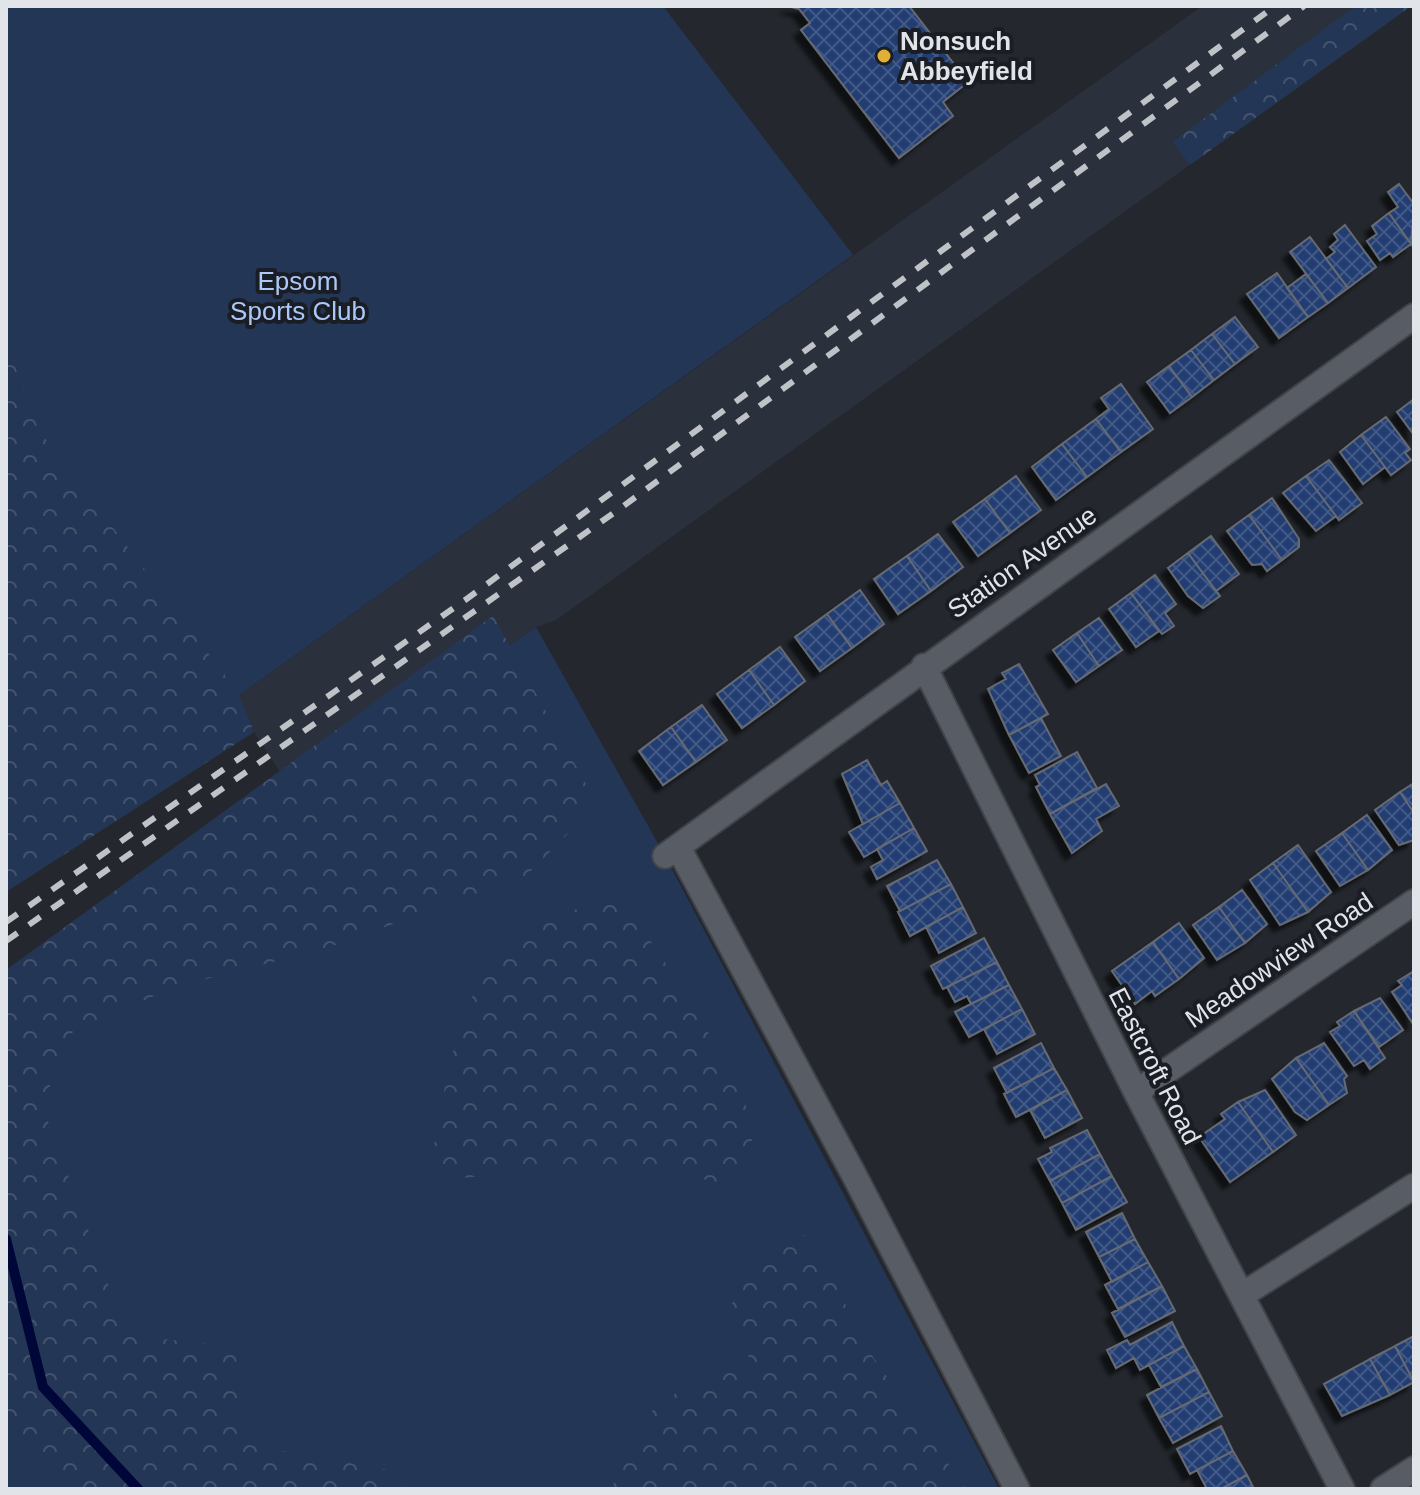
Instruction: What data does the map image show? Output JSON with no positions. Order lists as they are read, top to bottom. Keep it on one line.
{"streets":{"street":["Station Avenue","Meadowview Road","Eastcroft Road"]},"crossings":[["Station Avenue","Eastcroft Road"],["Meadowview Road","Eastcroft Road"]],"parks":["Epsom Sports Club"],"places":["Nonsuch Abbeyfield"]}
